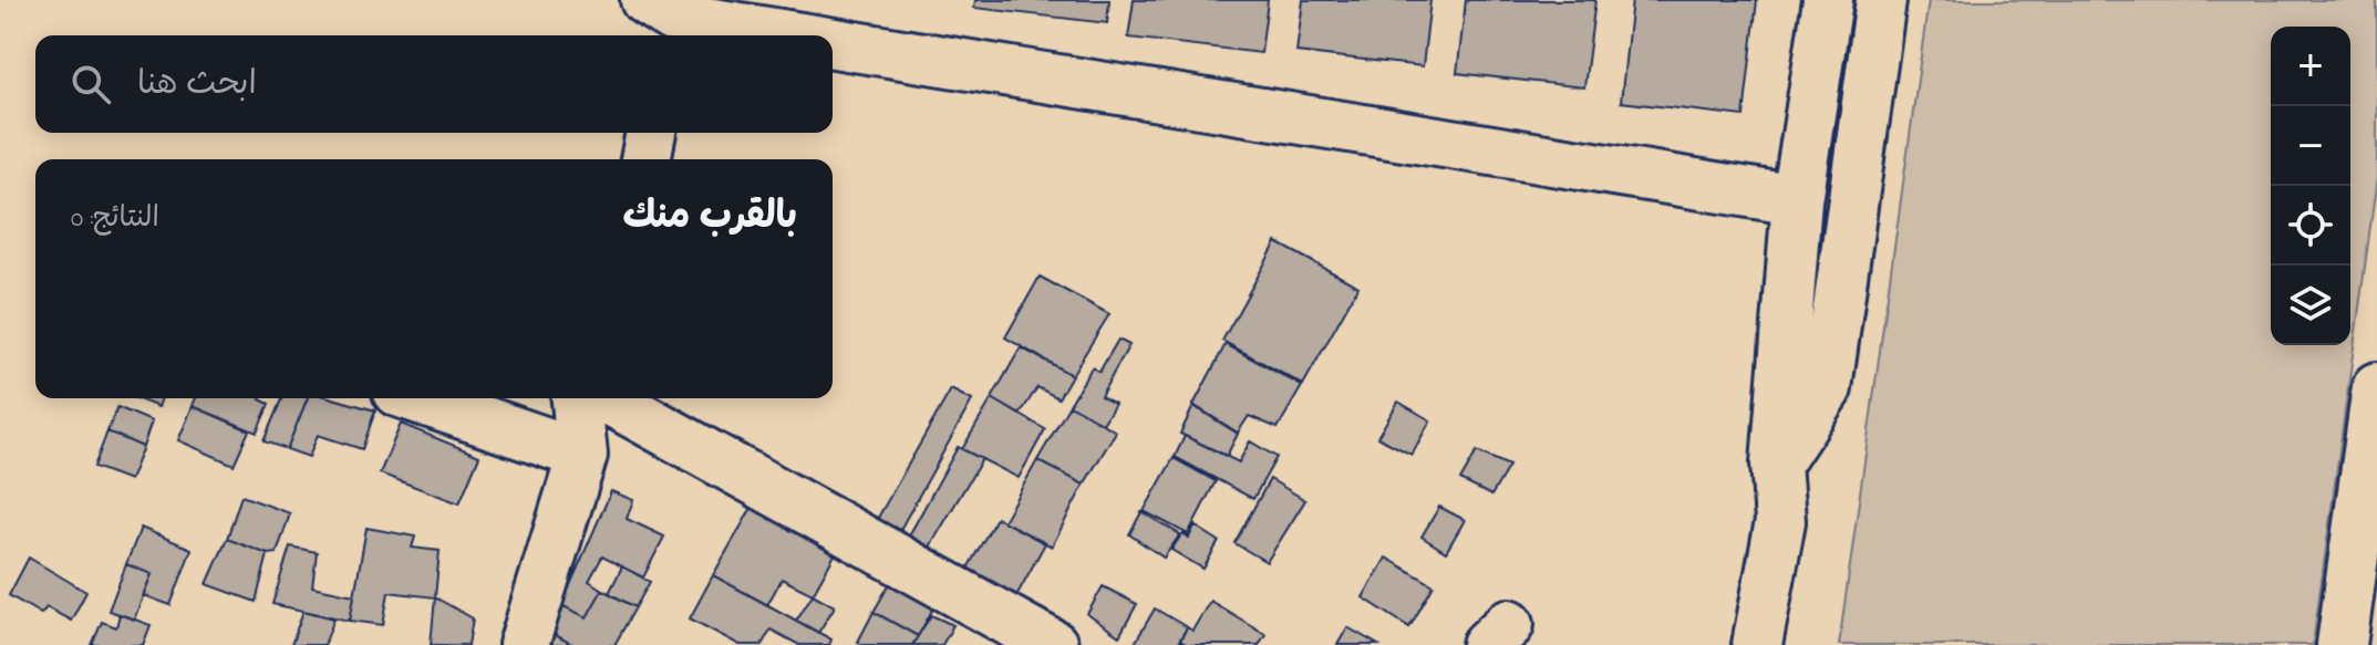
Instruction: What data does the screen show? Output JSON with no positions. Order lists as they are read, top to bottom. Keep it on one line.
{"page":{"map_buttons":["+","−"],"search":"ابحث هنا","heading":["بالقرب منك","النتائج: 0"]}}
